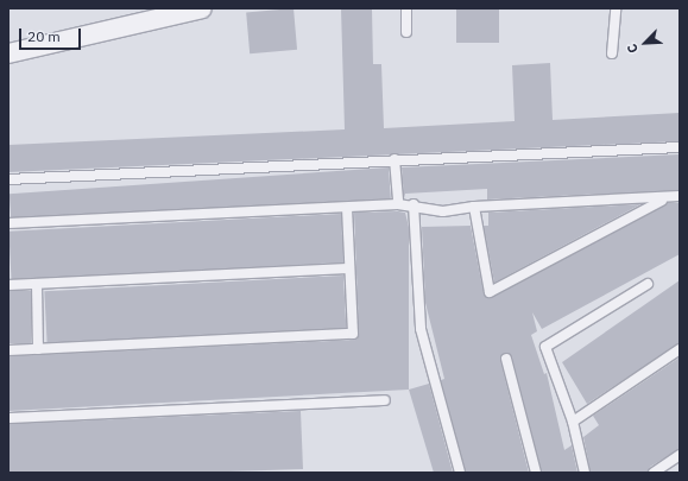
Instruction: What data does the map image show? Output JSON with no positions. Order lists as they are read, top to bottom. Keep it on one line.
{"scale_bar":"20 m","north":"bottom left"}
